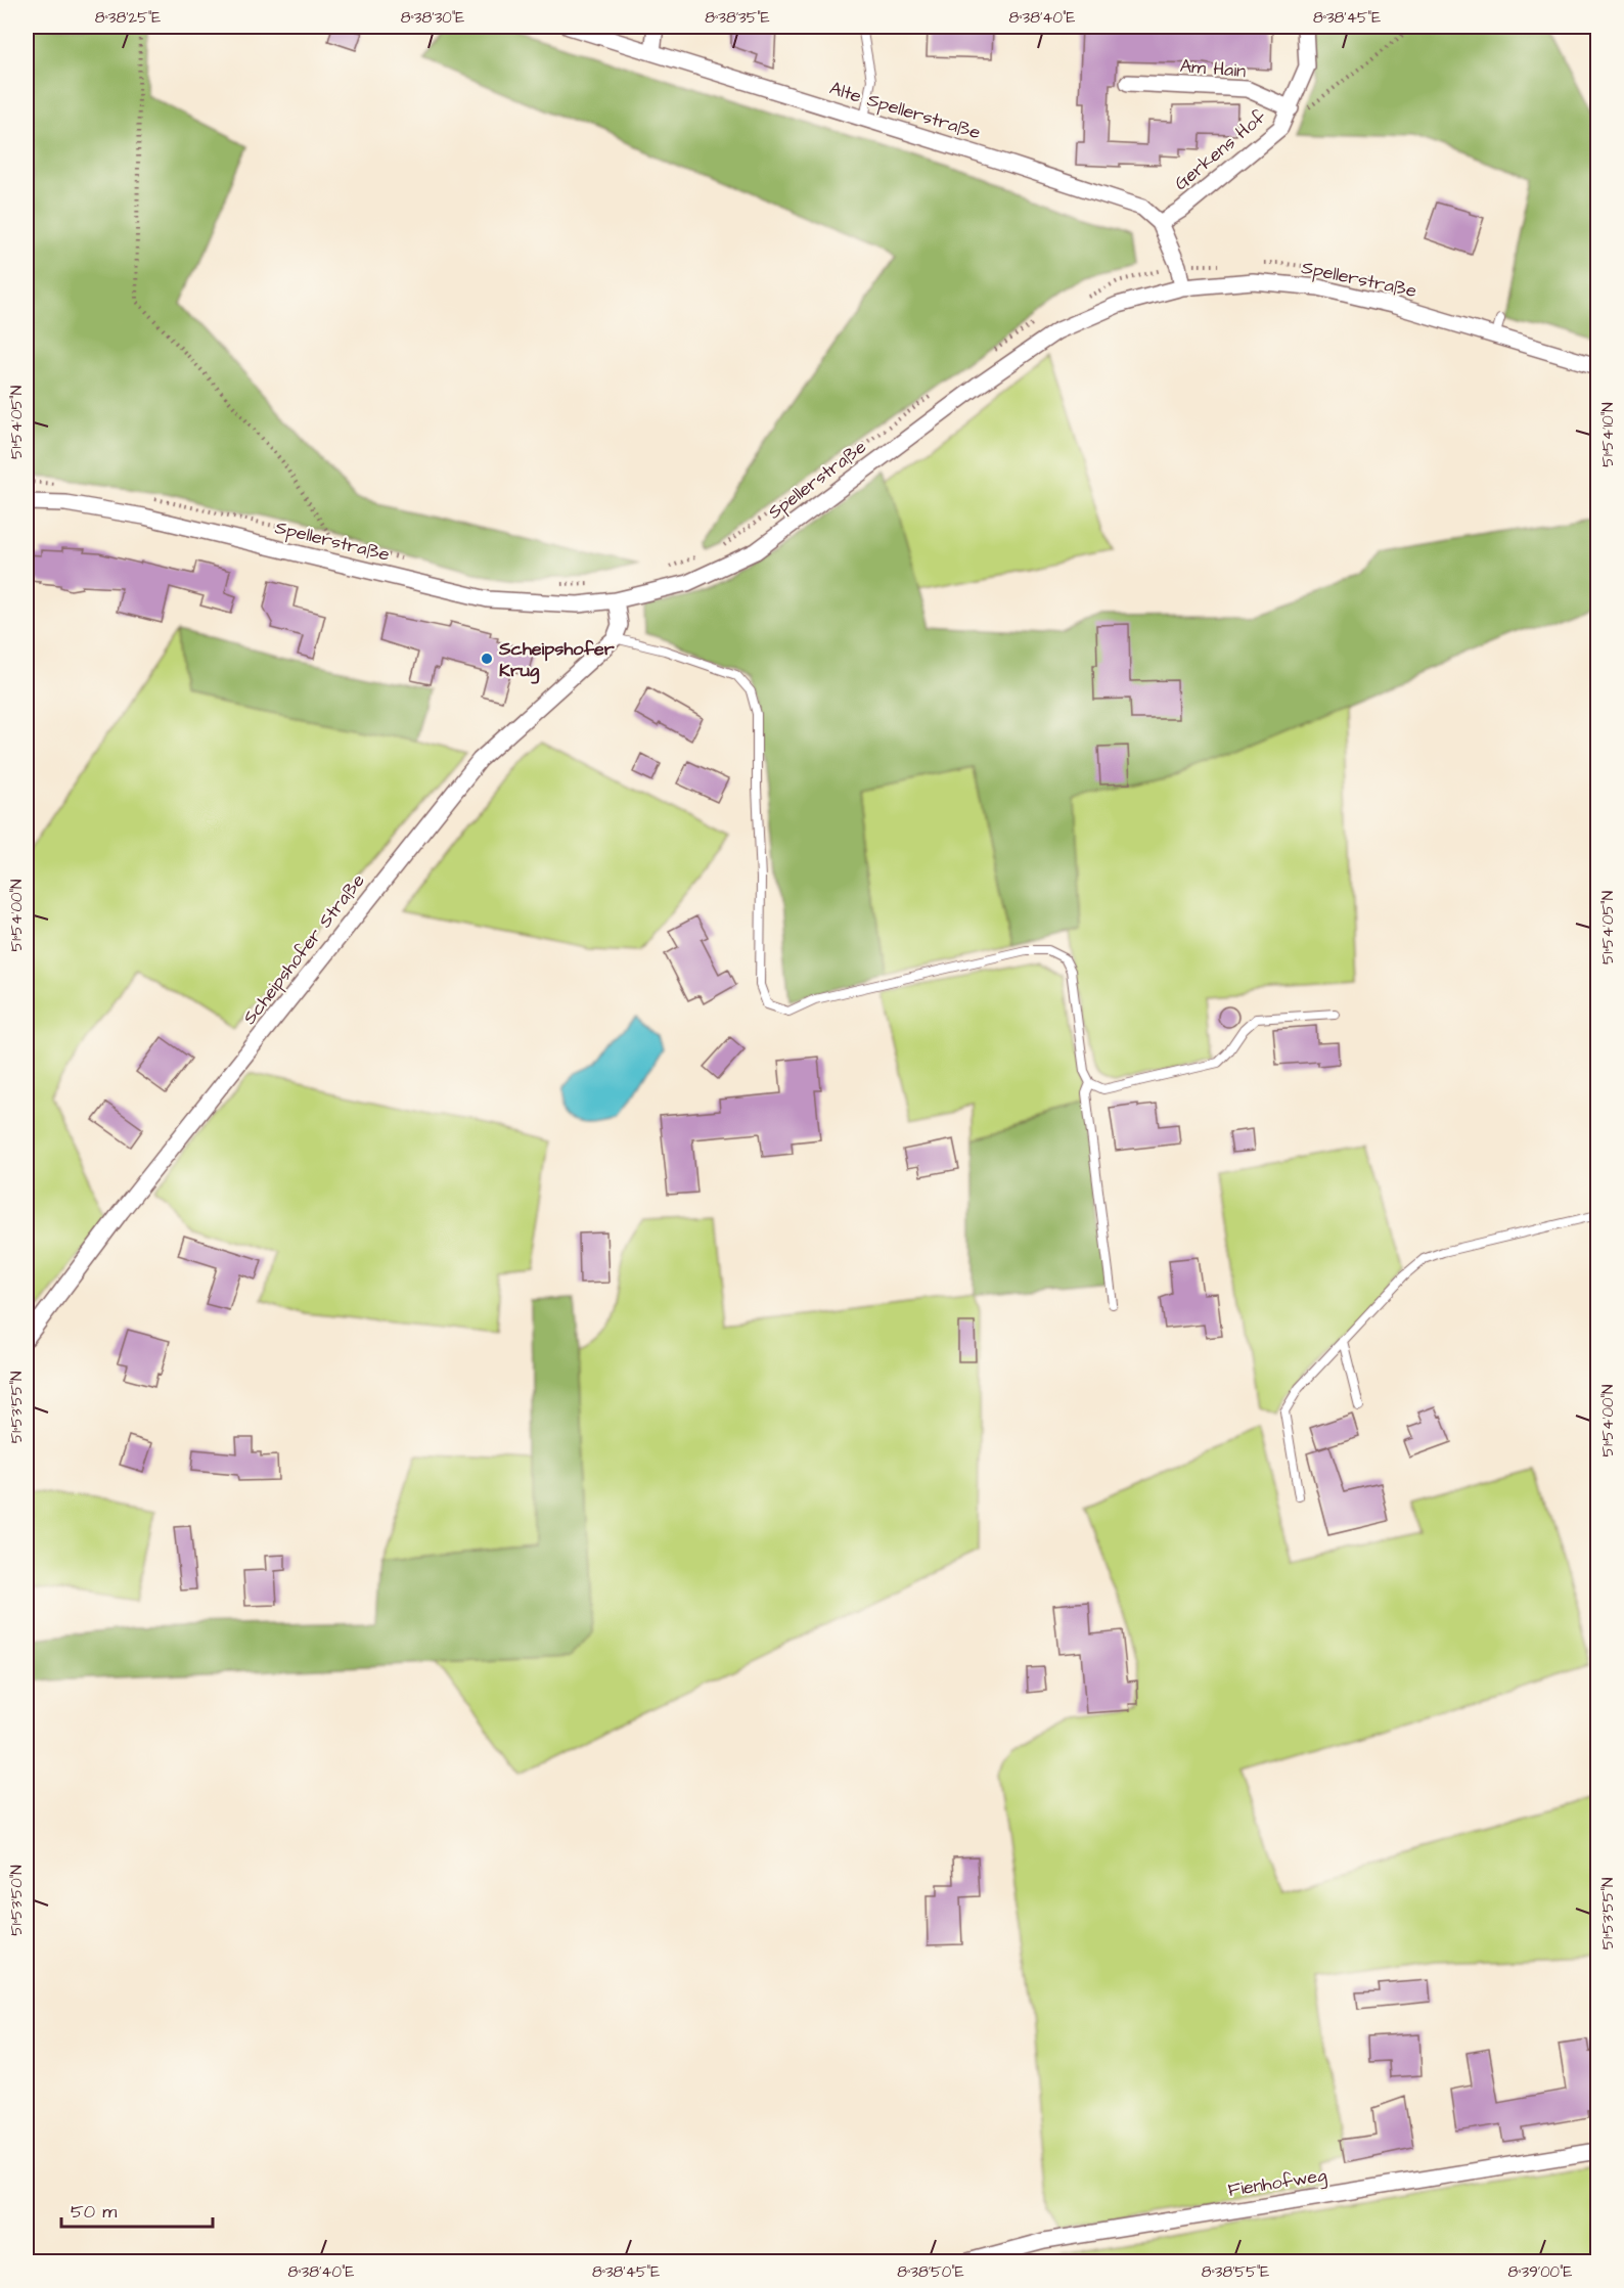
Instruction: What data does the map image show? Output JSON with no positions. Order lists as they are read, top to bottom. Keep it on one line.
{"streets":{"street":["Am Hain","Alte Spellerstraße","Gerkens Hof","Spellerstraße","Scheipshofer Straße","Fienhofweg"]},"crossings":[["Am Hain","Gerkens Hof"],["Alte Spellerstraße","Gerkens Hof"]],"places":["Scheipshofer Krug"],"scale_bar":"50 m","coordinates":["8°38'25\"E","8°38'30\"E","8°38'35\"E","8°38'40\"E","8°38'45\"E","51°54'05\"N","51°54'10\"N","51°54'00\"N","51°53'55\"N","51°53'50\"N","8°38'50\"E","8°38'55\"E","8°39'00\"E"]}
